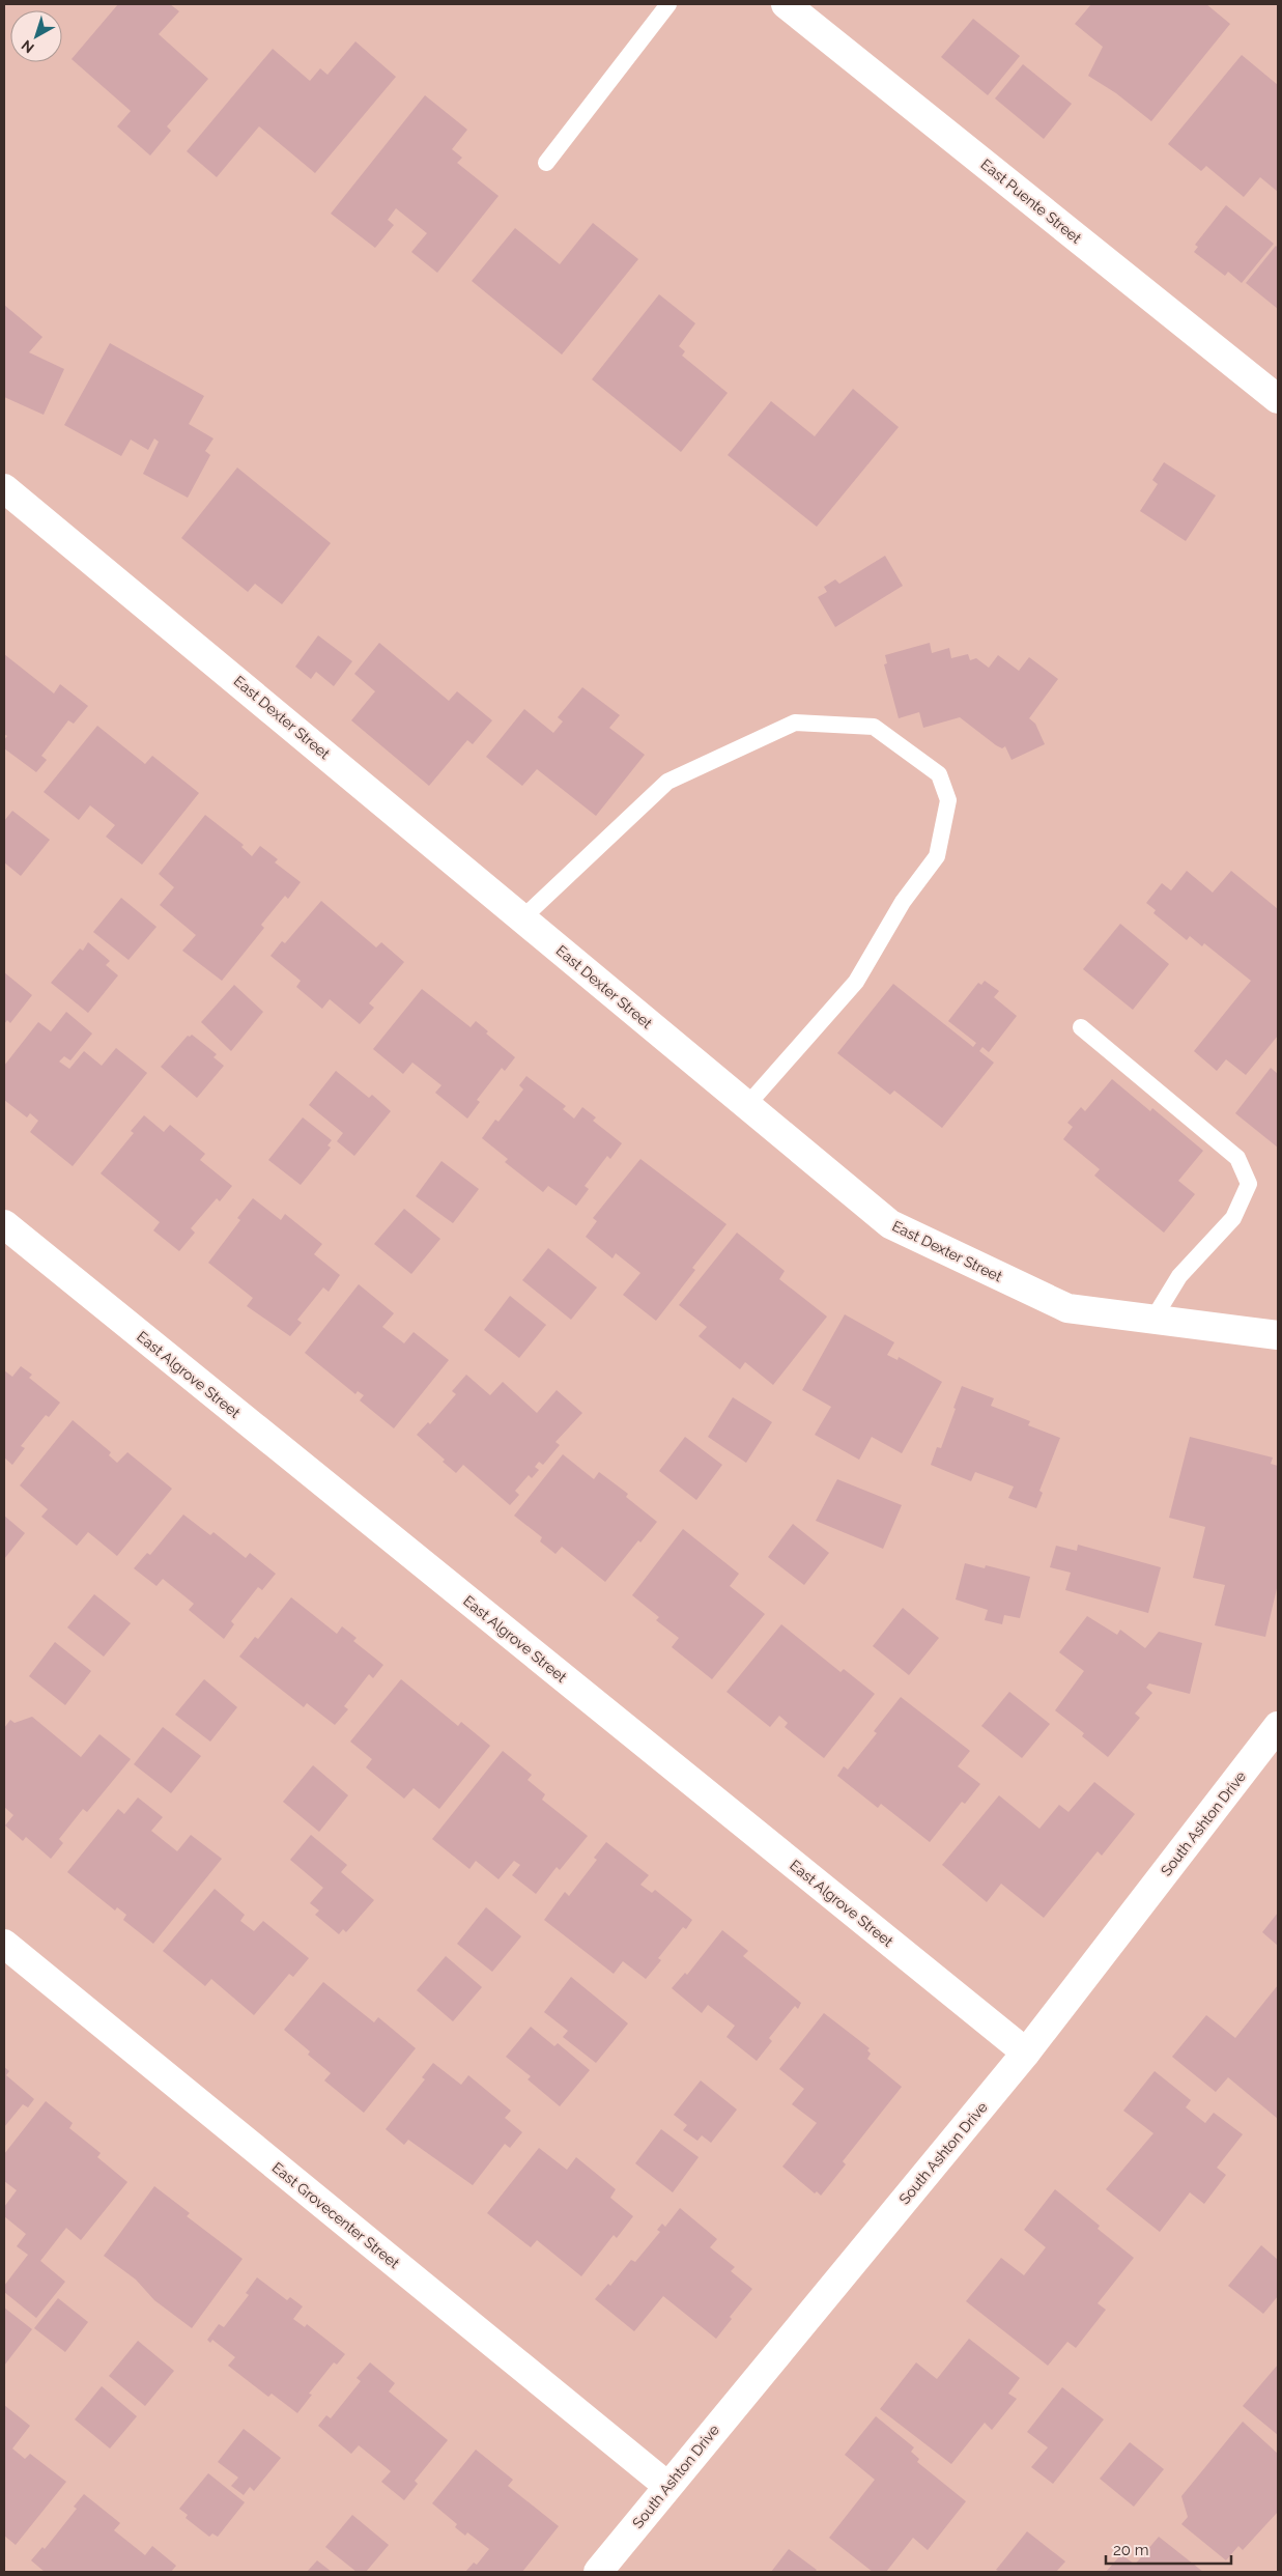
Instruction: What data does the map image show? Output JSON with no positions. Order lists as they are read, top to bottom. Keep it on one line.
{"streets":{"street":["East Puente Street","East Dexter Street","East Algrove Street","South Ashton Drive","East Grovecenter Street"]},"crossings":[["East Algrove Street","South Ashton Drive"],["South Ashton Drive","East Grovecenter Street"]],"scale_bar":"20 m","north":"bottom left"}
